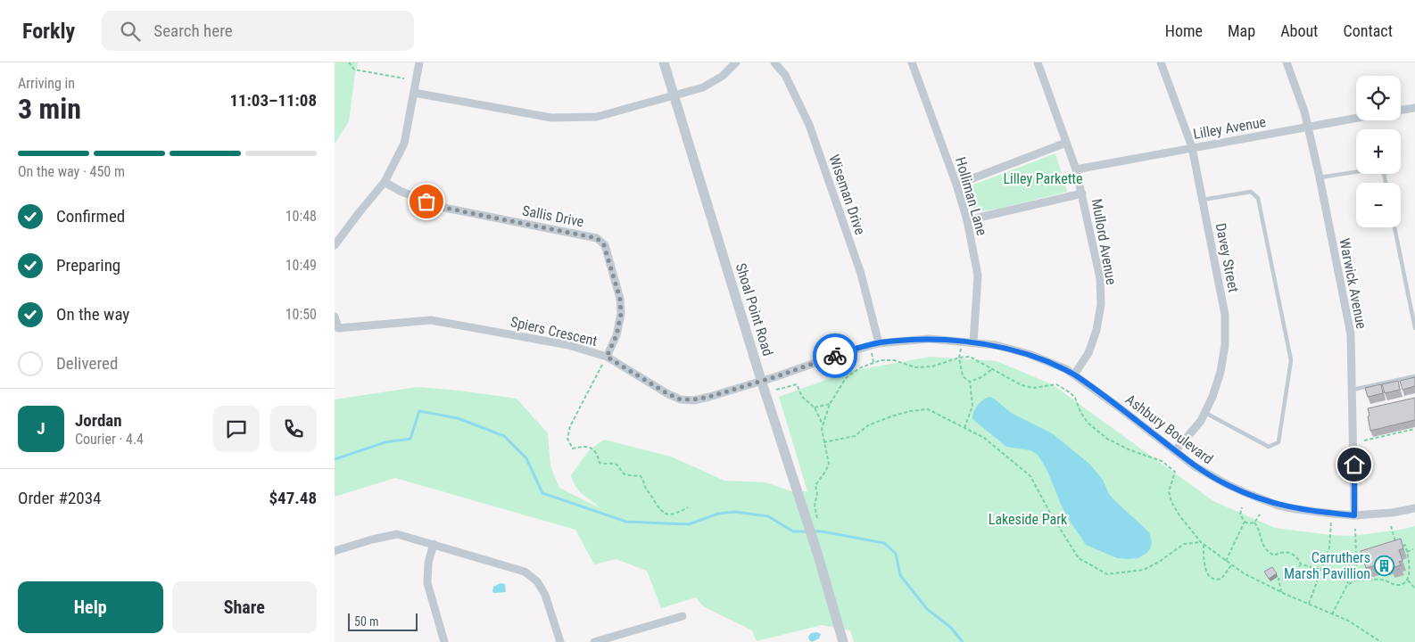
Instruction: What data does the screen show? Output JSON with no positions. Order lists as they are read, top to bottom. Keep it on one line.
{"streets":{"street":["Lilley Avenue","Wiseman Drive","Holliman Lane","Sallis Drive","Mullord Avenue","Davey Street","Warwick Avenue","Shoal Point Road","Spiers Crescent","Ashbury Boulevard"]},"crossings":[["Lilley Avenue","Mullord Avenue"],["Lilley Avenue","Davey Street"],["Lilley Avenue","Warwick Avenue"],["Wiseman Drive","Ashbury Boulevard"],["Holliman Lane","Ashbury Boulevard"],["Sallis Drive","Spiers Crescent"],["Mullord Avenue","Ashbury Boulevard"],["Davey Street","Ashbury Boulevard"],["Warwick Avenue","Ashbury Boulevard"],["Shoal Point Road","Spiers Crescent"],["Shoal Point Road","Ashbury Boulevard"],["Spiers Crescent","Ashbury Boulevard"]],"parks":["Lilley Parkette","Lakeside Park"],"places":{"building":["Carruthers Marsh Pavillion"]},"scale_bar":"50 m","page":{"header":"Forkly","search":"Search here","nav":["Home","Map","About","Contact"],"heading":["3 min","Arriving in","11:03–11:08"],"panel":["Jordan","Courier · 4.4","Order #2034","$47.48"],"map_buttons":["+","−"],"bar":"On the way · 450 m","list":[["Confirmed","10:48"],["Preparing","10:49"],["On the way","10:50"],"Delivered"],"round":"J","buttons":["Help","Share"],"scale":"50 m"}}
